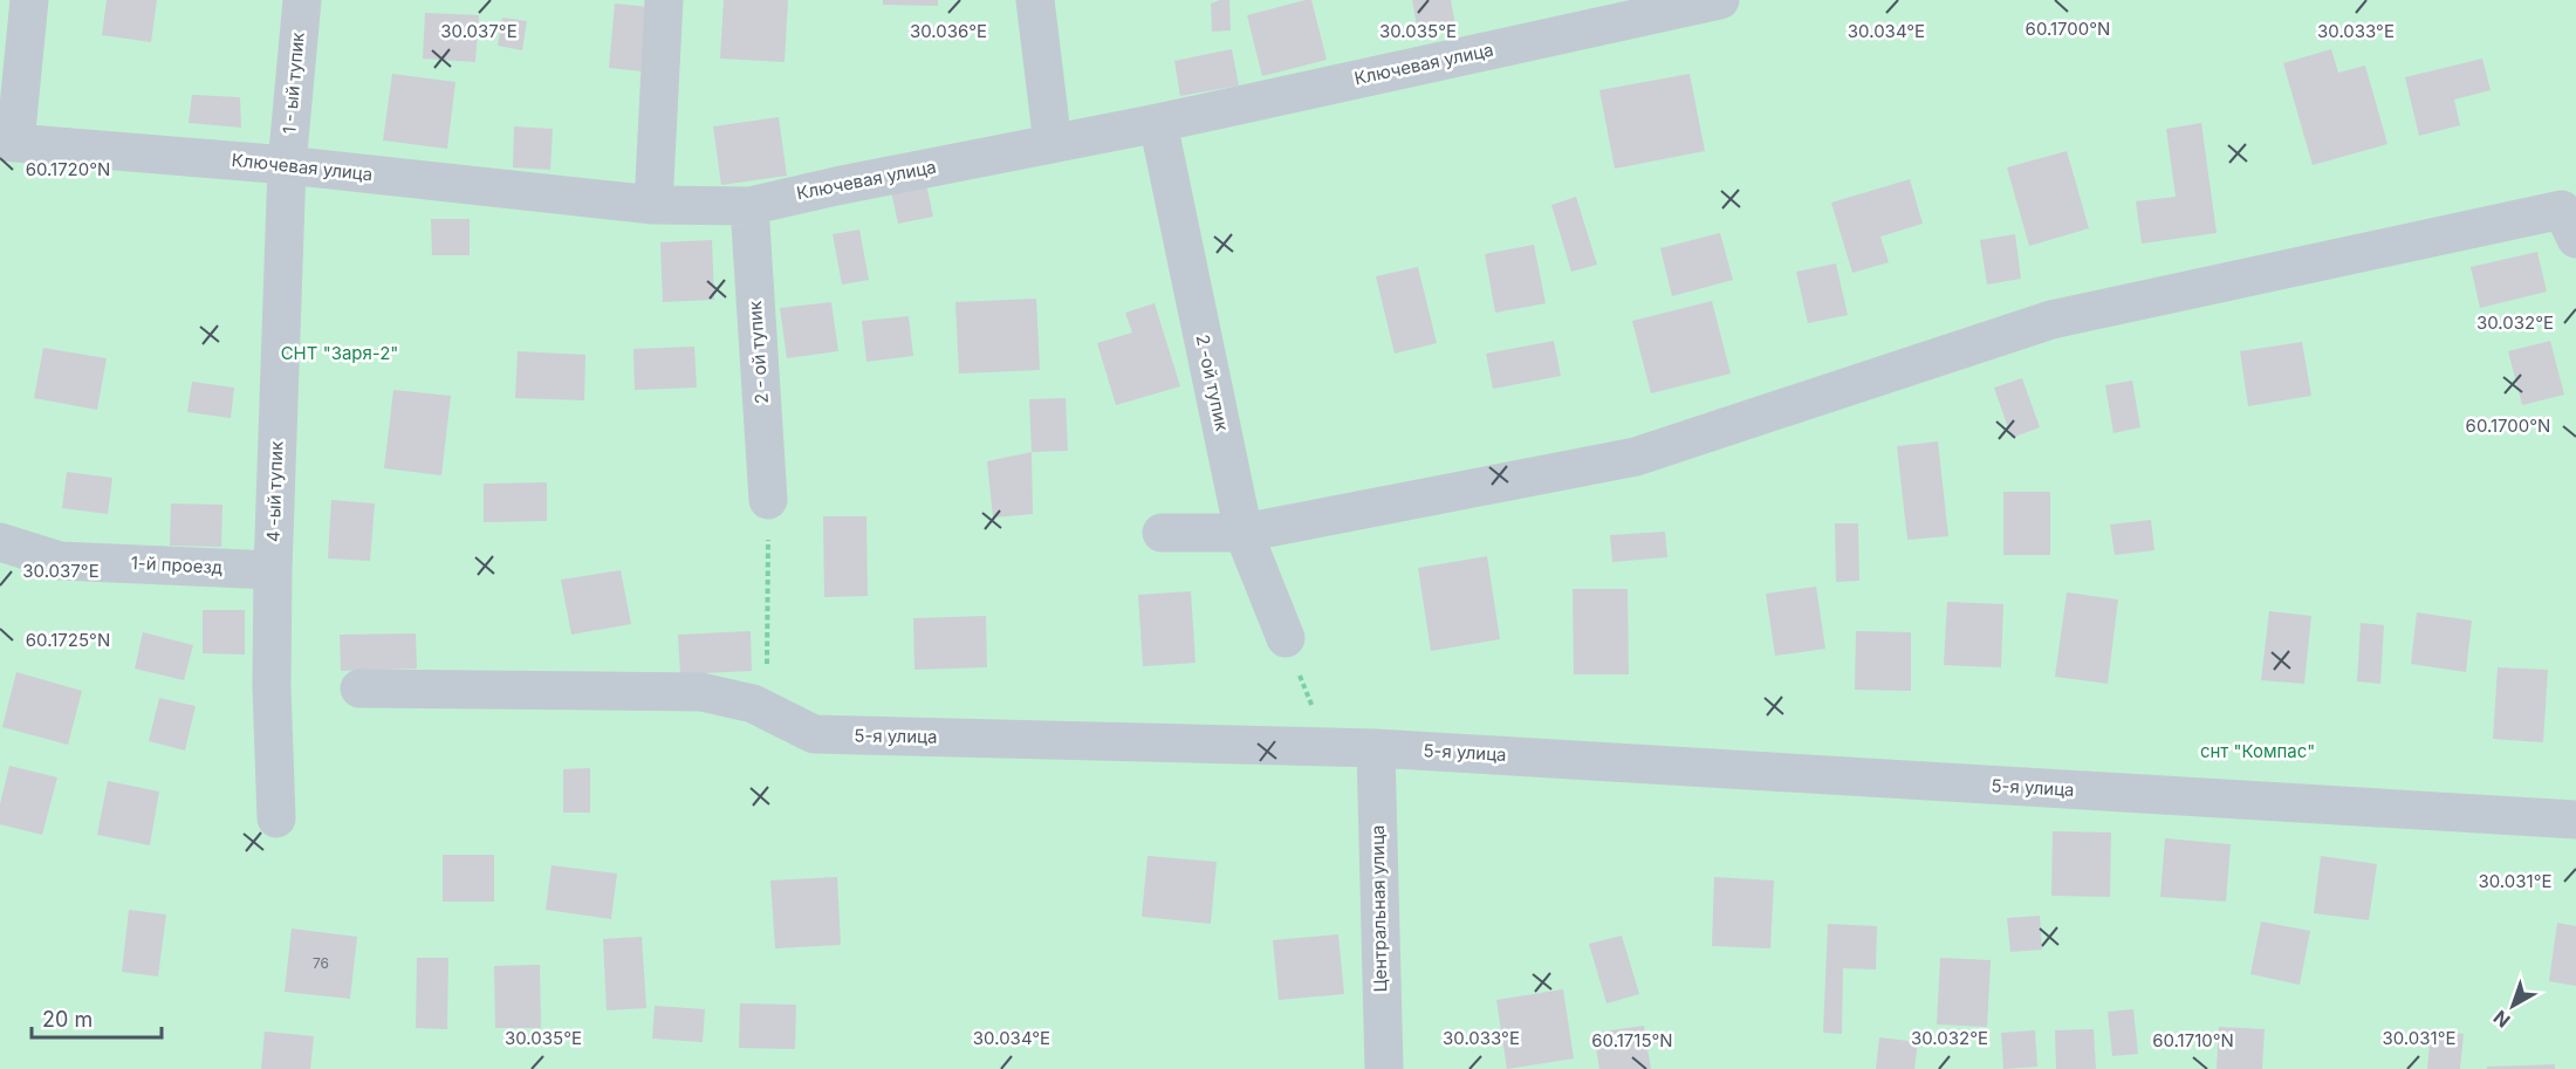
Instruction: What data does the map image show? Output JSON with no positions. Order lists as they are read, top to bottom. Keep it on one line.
{"streets":{"street":["Ключевая улица","1 - ый тупик","2 - ой тупик","2 -ой тупик","4 -ый тупик","1-й проезд","5-я улица","Центральная улица"]},"crossings":[["Ключевая улица","1 - ый тупик"],["Ключевая улица","2 - ой тупик"],["Ключевая улица","2 -ой тупик"],["Ключевая улица","4 -ый тупик"],["1 - ый тупик","4 -ый тупик"],["4 -ый тупик","1-й проезд"],["5-я улица","Центральная улица"]],"parks":["СНТ \"Заря-2\"","снт \"Компас\""],"house_numbers":["76"],"scale_bar":"20 m","north":"bottom left","coordinates":["60.1700°N","30.037°E","30.036°E","30.035°E","30.034°E","30.033°E","60.1720°N","30.032°E","60.1725°N","30.031°E","60.1715°N","60.1710°N"]}
